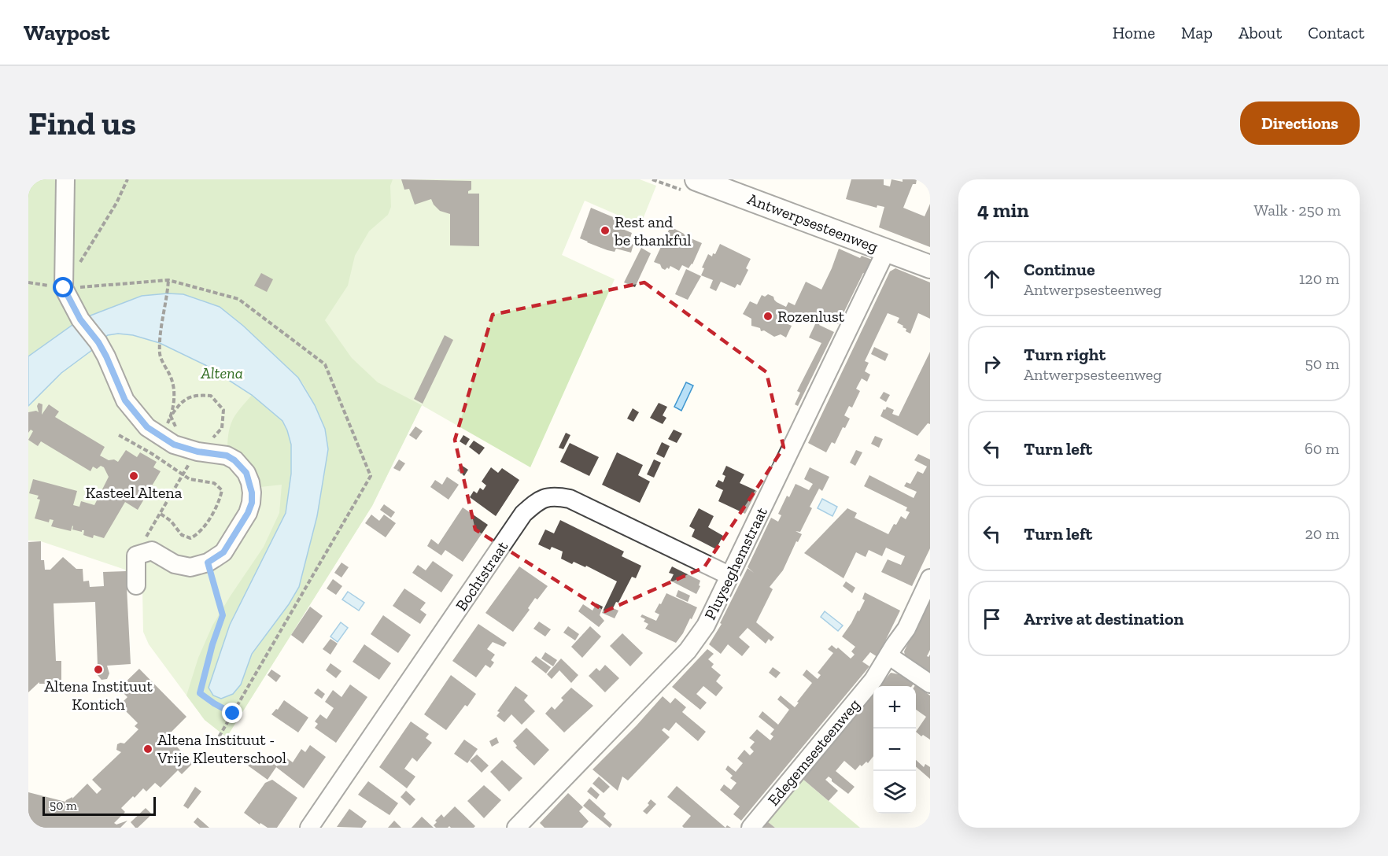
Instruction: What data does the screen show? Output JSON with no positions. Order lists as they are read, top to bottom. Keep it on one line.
{"streets":{"street":["Antwerpsesteenweg","Pluyseghemstraat","Bochtstraat","Edegemsesteenweg"]},"crossings":[["Antwerpsesteenweg","Pluyseghemstraat"],["Pluyseghemstraat","Bochtstraat"]],"parks":["Altena"],"places":["Rest and be thankful","Rozenlust","Kasteel Altena","Altena Instituut Kontich","Altena Instituut - Vrije Kleuterschool"],"scale_bar":"50 m","page":{"header":"Waypost","nav":["Home","Map","About","Contact"],"buttons":"Directions","title":"Find us","heading":["4 min","Walk · 250 m"],"list":[["Continue","Antwerpsesteenweg","120 m"],["Turn right","Antwerpsesteenweg","50 m"],["Turn left","60 m"],["Turn left","20 m"],"Arrive at destination"],"map_buttons":["+","−"],"scale":"50 m"}}
